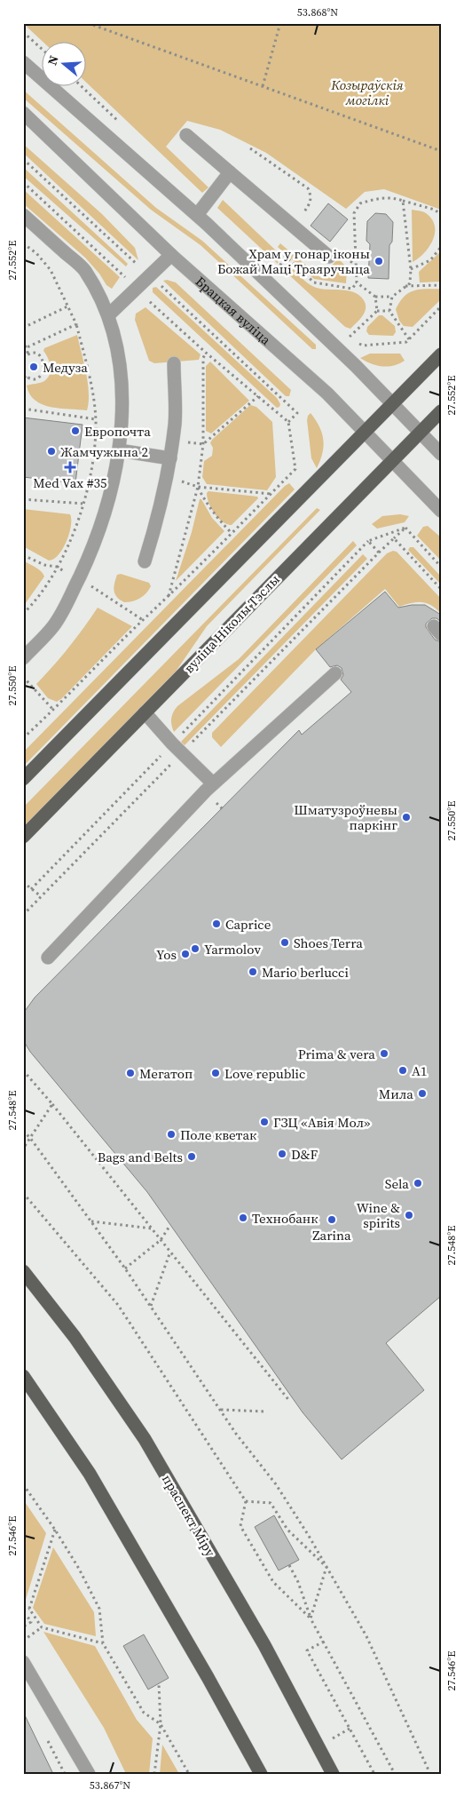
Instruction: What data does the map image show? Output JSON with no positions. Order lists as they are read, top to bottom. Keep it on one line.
{"streets":{"main road":["вуліца Ніколы Тэслы","праспект Міру"],"street":["Брацкая вуліца"]},"crossings":[["Брацкая вуліца","вуліца Ніколы Тэслы"]],"parks":["Козыраўскія могілкі"],"places":{"other":["Храм у гонар іконы Божай Маці Траяручыца","Медуза","Европочта","Жамчужына 2","Шматузроўневы паркінг","Caprice","Shoes Terra","Yarmolov","Yos","Mario berlucci","Prima & vera","А1","Мегатоп","Love republic","Мила","ГЗЦ «Авія Мол»","Поле кветак","D&F","Bags and Belts","Sela","Wine & spirits","Технобанк","Zarina"],"health":["Med Vax #35"]},"north":"left","coordinates":["53.868°N","27.552°E","27.550°E","27.548°E","27.546°E","53.867°N"]}
